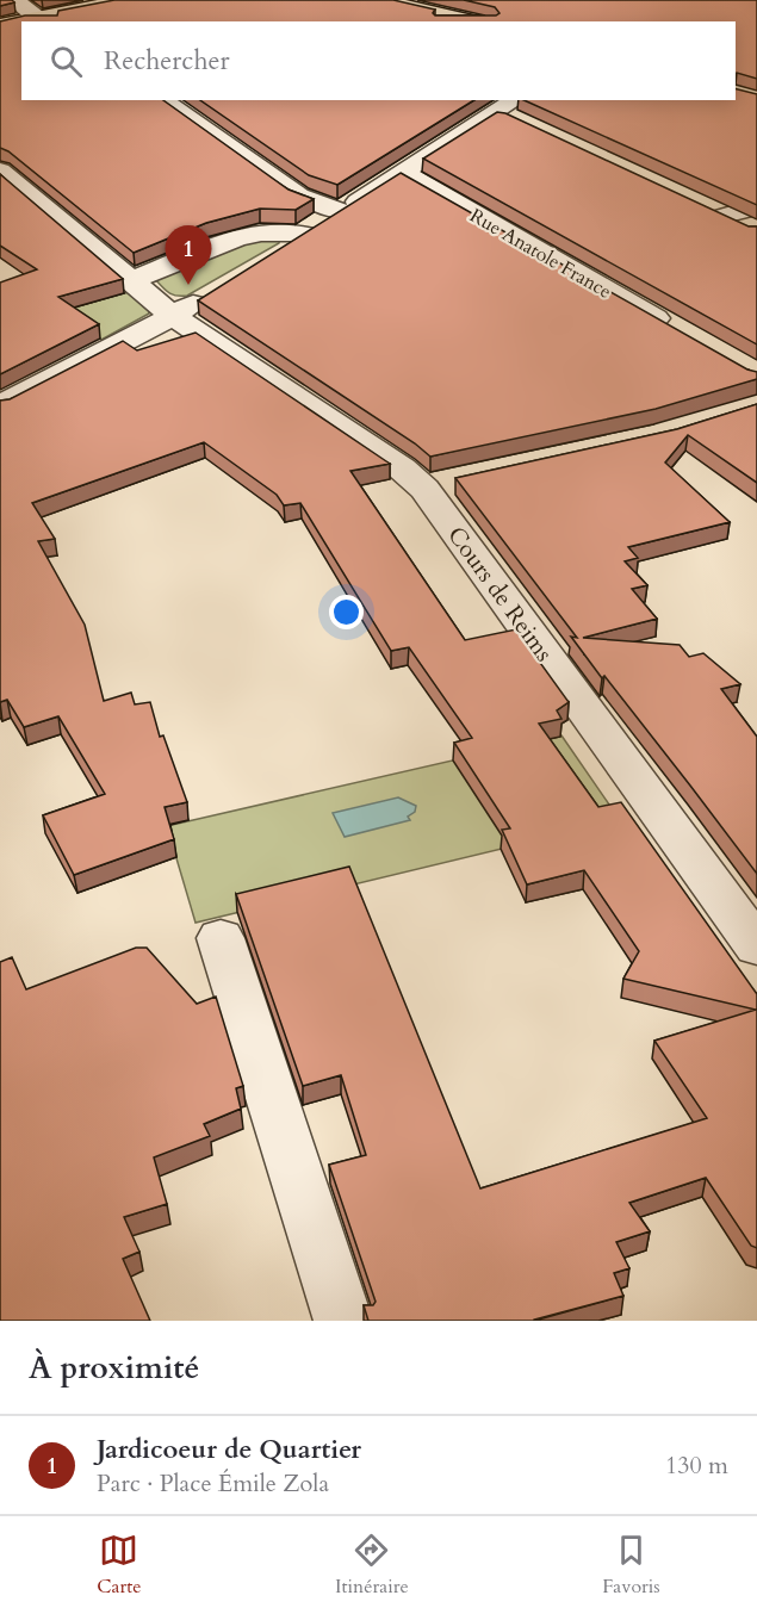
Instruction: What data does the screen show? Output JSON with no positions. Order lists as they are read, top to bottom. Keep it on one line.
{"streets":{"street":["Rue Anatole France","Cours de Reims"]},"page":{"search":"Rechercher","pins":"1","heading":"À proximité","list":[{"mark":"1","name":"Jardicoeur de Quartier","note":"Parc · Place Émile Zola","value":"130 m"}],"nav":["Carte","Itinéraire","Favoris"]}}
